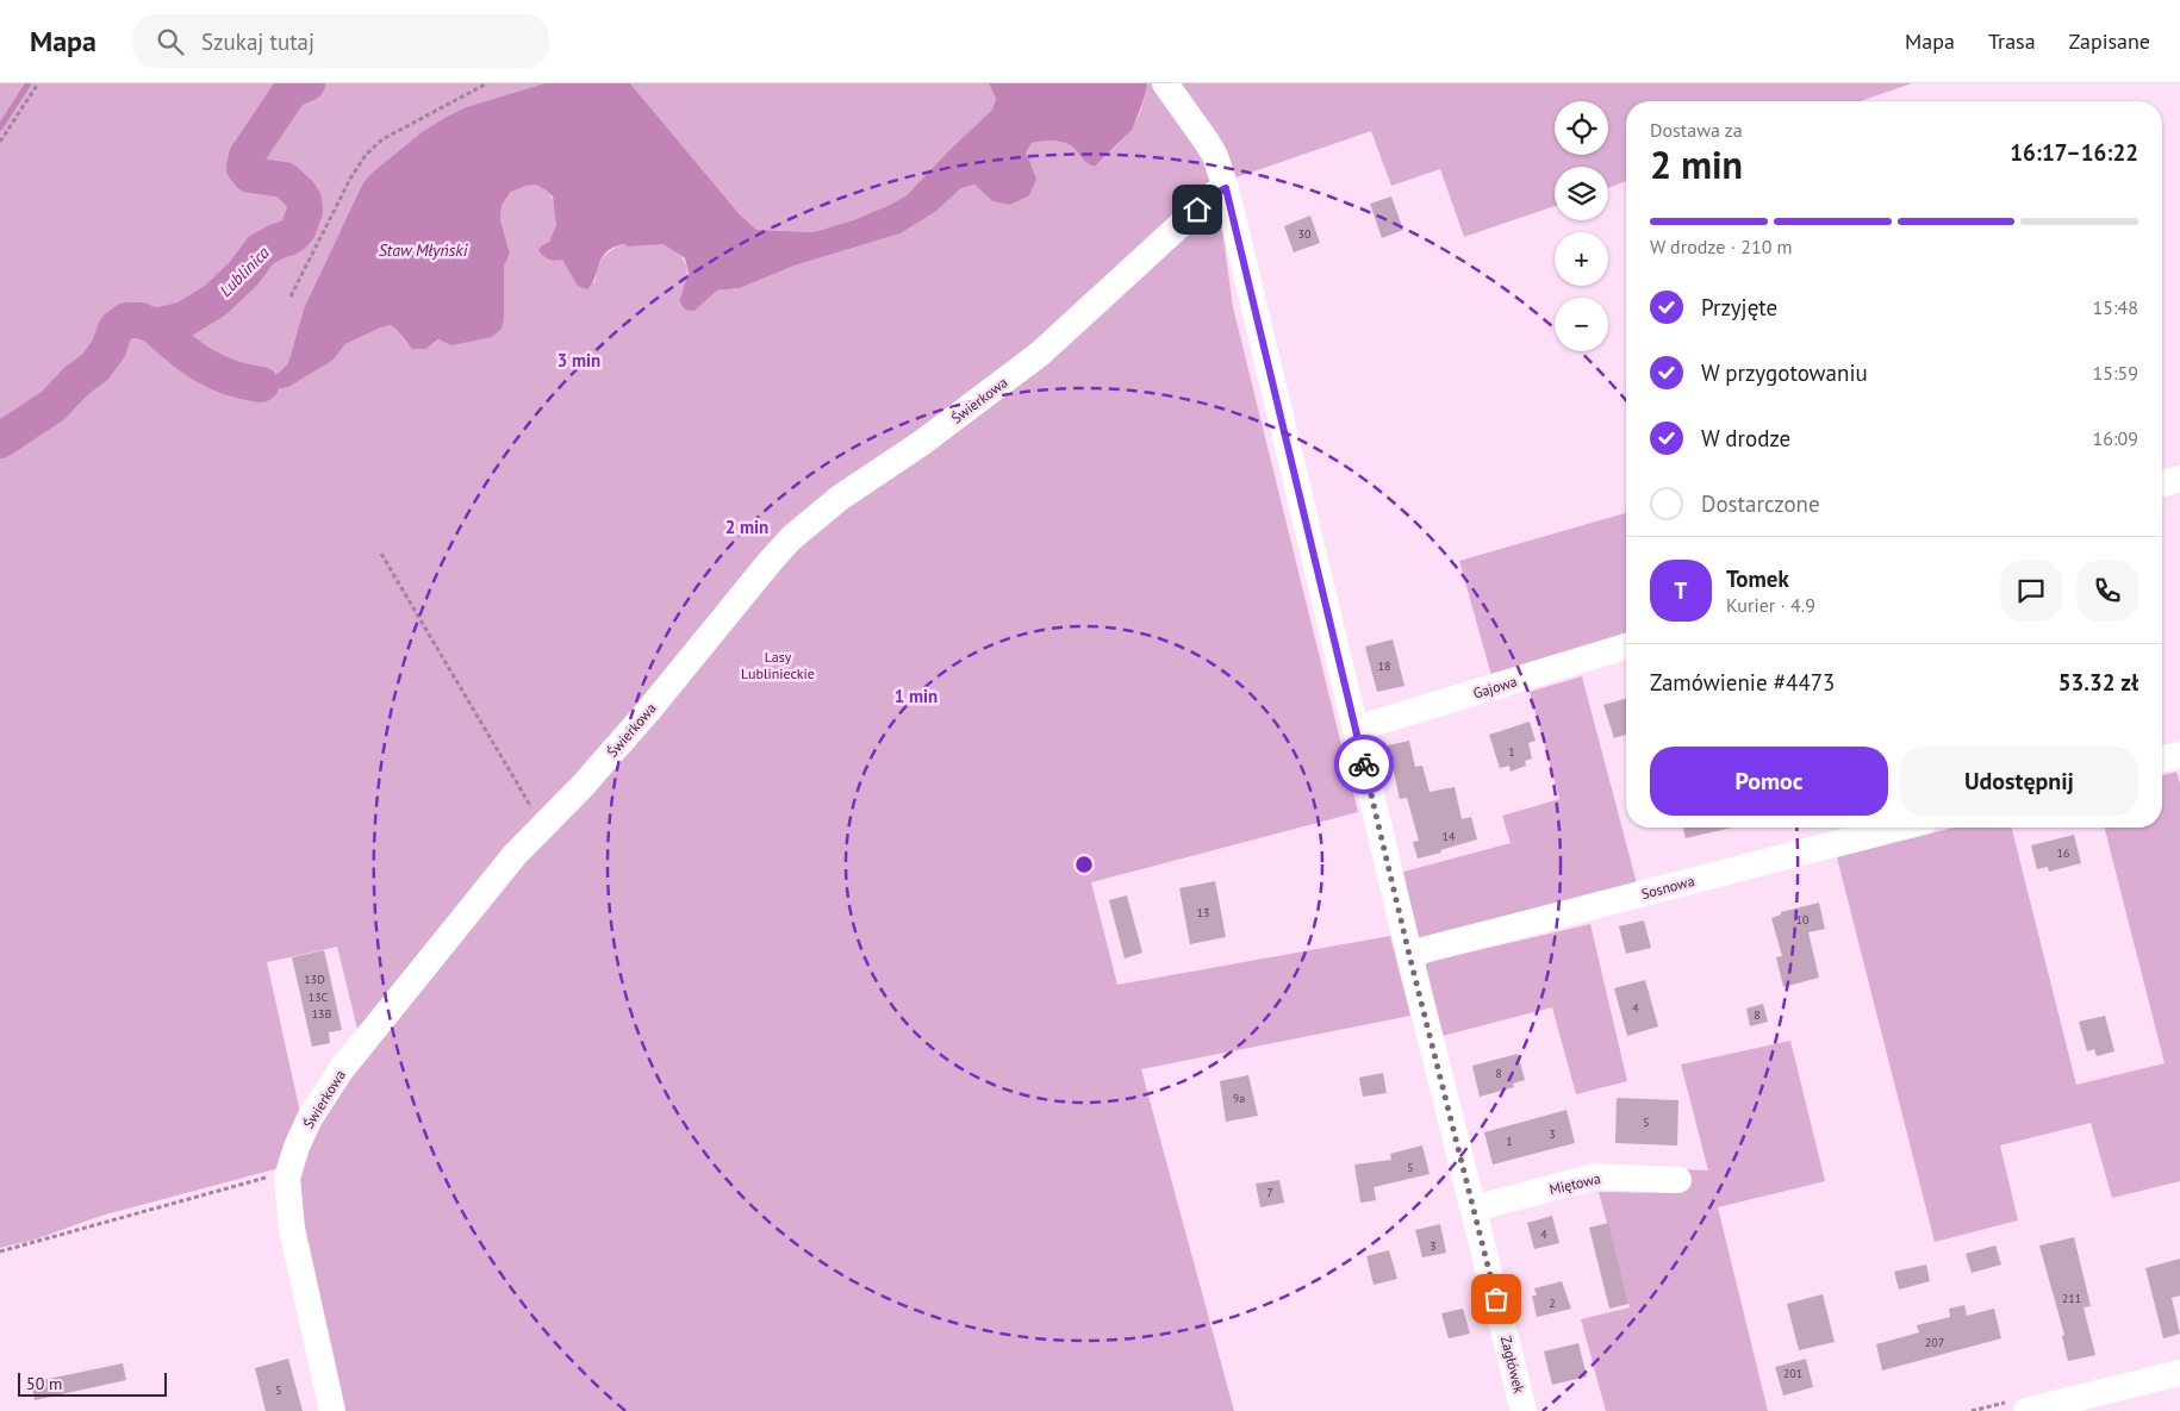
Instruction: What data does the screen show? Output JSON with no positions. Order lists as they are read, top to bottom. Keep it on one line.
{"streets":{"street":["Świerkowa","Gajowa","Sosnowa","Miętowa","Zagłówek"]},"crossings":[["Świerkowa","Zagłówek"],["Gajowa","Zagłówek"],["Sosnowa","Zagłówek"],["Miętowa","Zagłówek"]],"water":["Staw Młyński","Lublinica"],"parks":["Lasy Lublinieckie"],"house_numbers":["30","18","1","14","16","13","10","13D","13C","4","13B","8","8","9a","5","3","1","5","7","4","3","211","2","207","201","5"],"scale_bar":"50 m","page":{"header":"Mapa","search":"Szukaj tutaj","nav":["Mapa","Trasa","Zapisane"],"map_buttons":["+","−"],"heading":["2 min","Dostawa za","16:17–16:22"],"panel":["Tomek","Kurier · 4.9","Zamówienie #4473","53.32 zł"],"bar":"W drodze · 210 m","list":[["Przyjęte","15:48"],["W przygotowaniu","15:59"],["W drodze","16:09"],"Dostarczone"],"round":"T","buttons":["Pomoc","Udostępnij"],"scale":"50 m"},"rings":["3 min","2 min","1 min"]}
